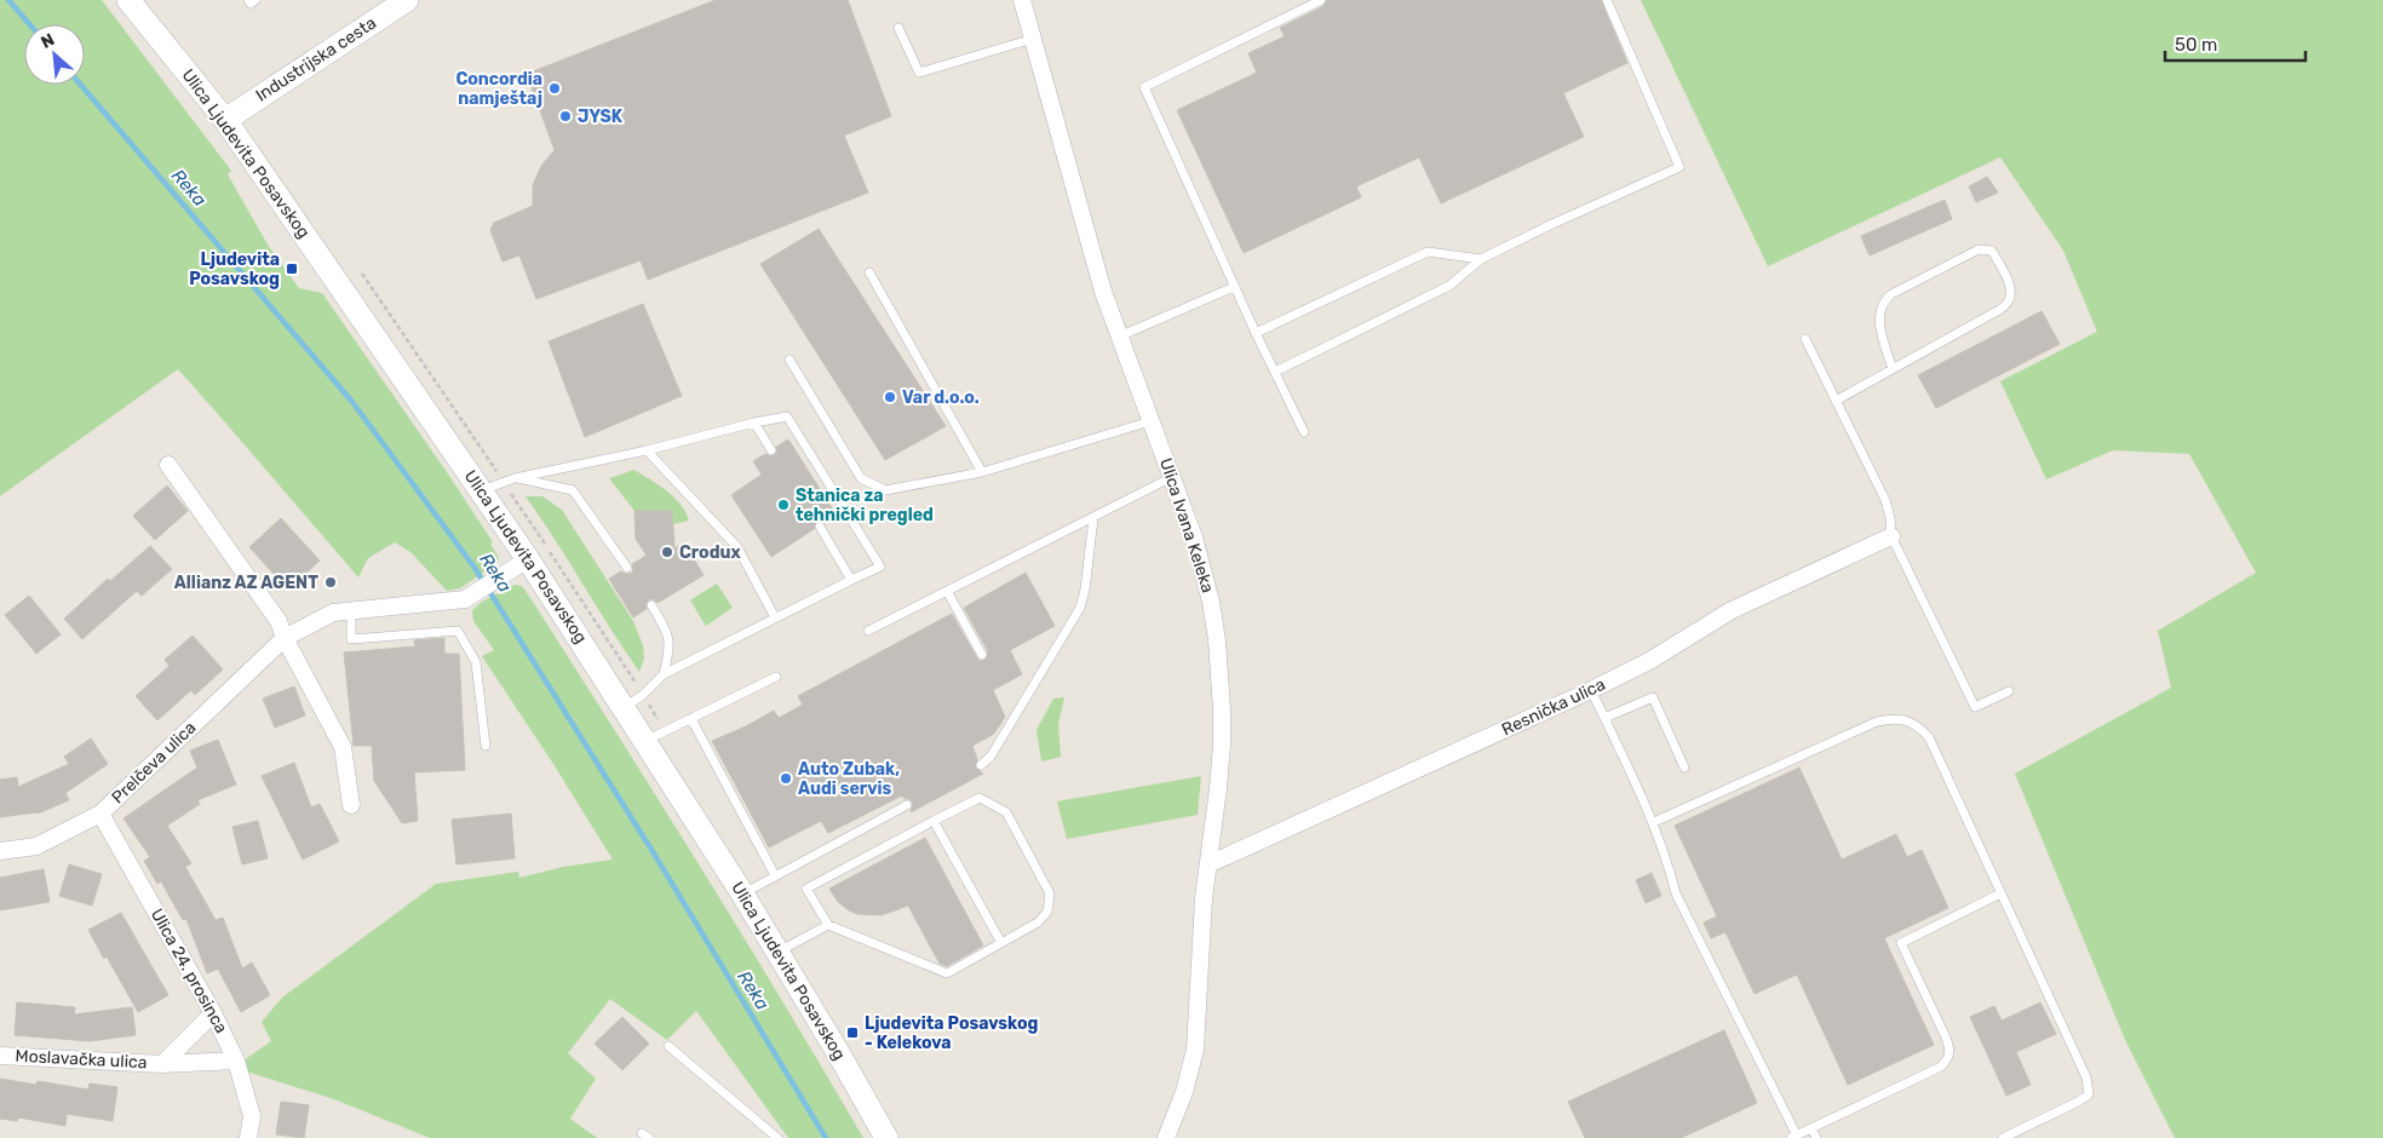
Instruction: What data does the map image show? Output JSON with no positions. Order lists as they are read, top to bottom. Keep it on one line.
{"streets":{"main road":["Industrijska cesta","Ulica Ljudevita Posavskog"],"street":["Ulica Ivana Keleka","Resnička ulica","Prelčeva ulica","Ulica 24. prosinca","Moslavačka ulica"]},"crossings":[["Industrijska cesta","Ulica Ljudevita Posavskog"],["Ulica Ljudevita Posavskog","Prelčeva ulica"],["Ulica Ivana Keleka","Resnička ulica"],["Prelčeva ulica","Ulica 24. prosinca"],["Ulica 24. prosinca","Moslavačka ulica"]],"water":["Reka"],"places":{"other":["Concordia namještaj","JYSK","Var d.o.o.","Stanica za tehnički pregled","Crodux","Allianz AZ AGENT","Auto Zubak, Audi servis"],"transit":["Ljudevita Posavskog","Ljudevita Posavskog - Kelekova"]},"scale_bar":"50 m","north":"top left"}
